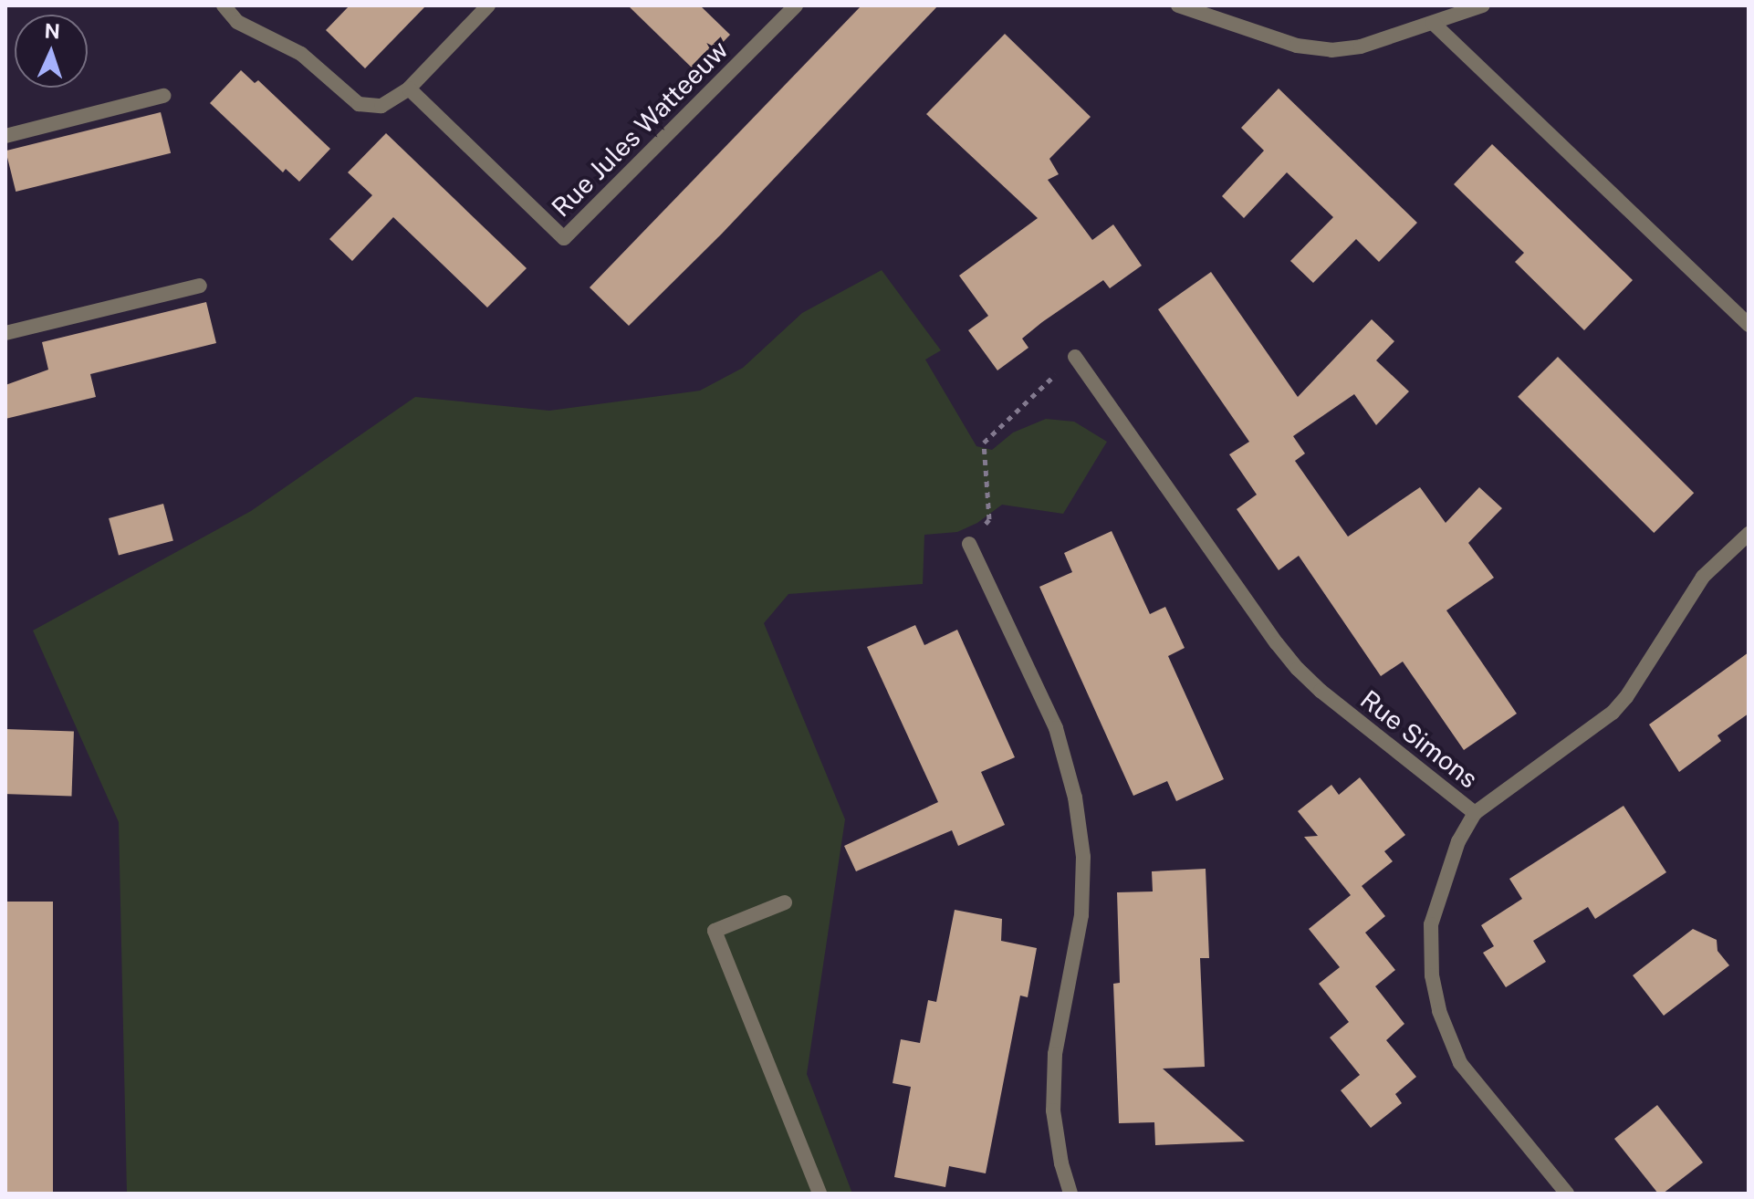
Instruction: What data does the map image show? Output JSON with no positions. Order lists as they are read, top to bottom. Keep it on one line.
{"streets":{"street":["Rue Jules Watteeuw","Rue Simons"]},"north":"top"}
